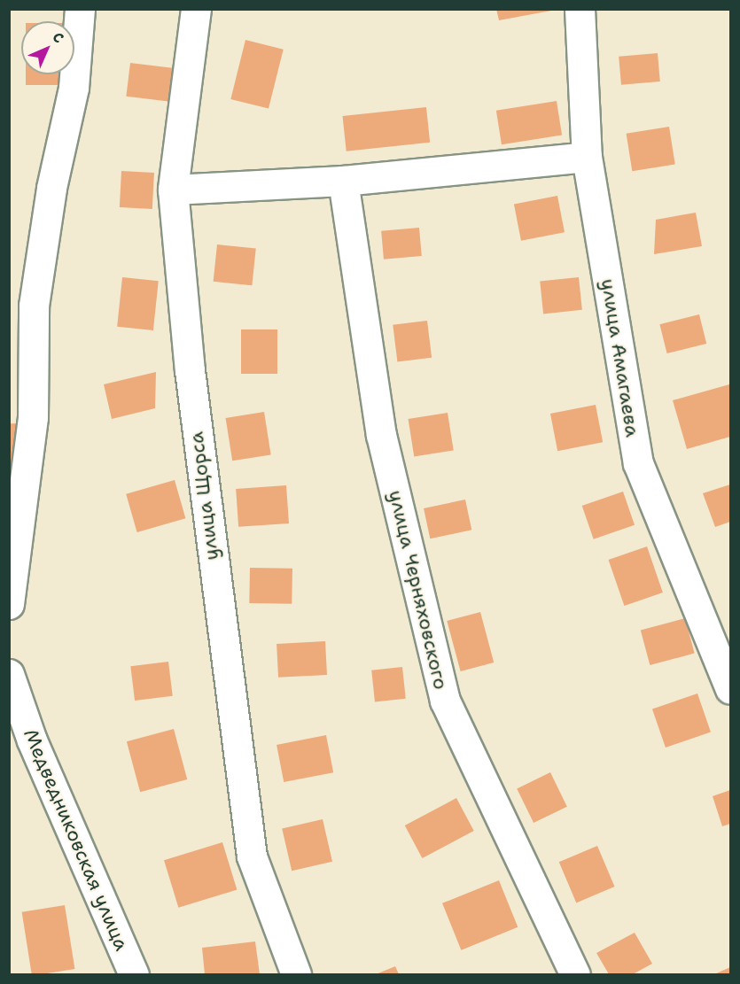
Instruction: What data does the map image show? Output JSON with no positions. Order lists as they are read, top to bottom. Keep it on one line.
{"streets":{"street":["улица Амагаева","улица Щорса","улица Черняховского","Медведниковская улица"]},"north":"top right"}
